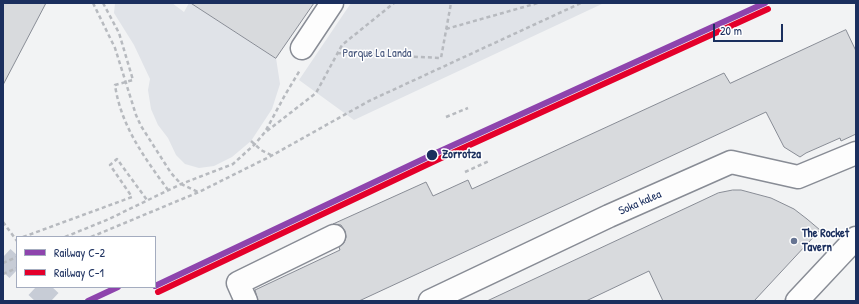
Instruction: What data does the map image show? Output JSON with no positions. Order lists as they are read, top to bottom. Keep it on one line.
{"streets":{"street":["Soka kalea"]},"parks":["Parque La Landa"],"places":["Zorrotza","The Rocket Tavern"],"lines":["rail line C-2","rail line C-1"],"legend":["Railway C-2","Railway C-1"],"scale_bar":"20 m"}
